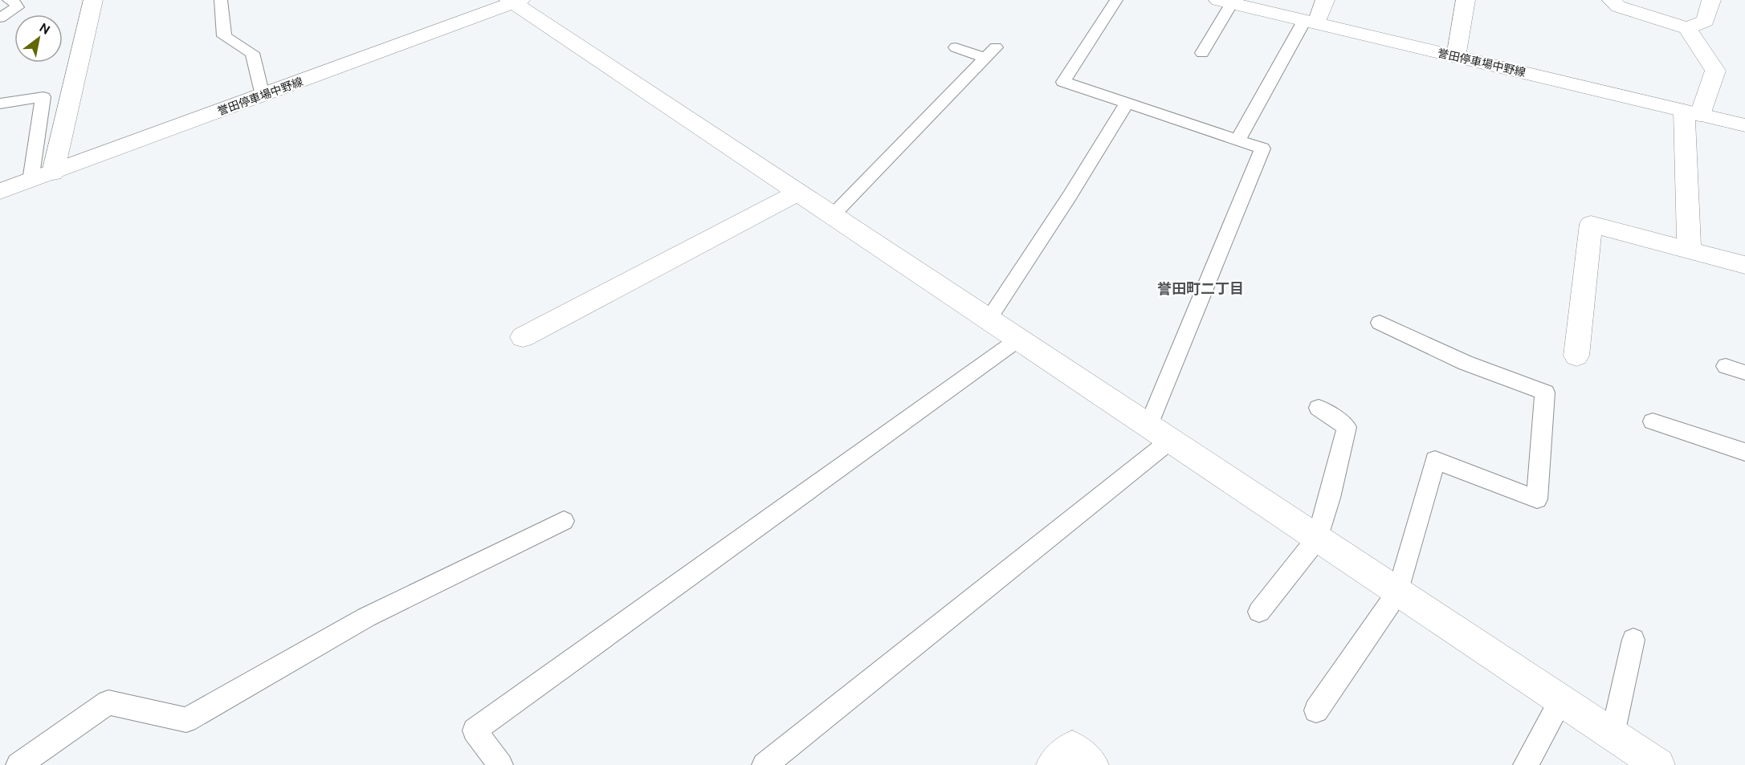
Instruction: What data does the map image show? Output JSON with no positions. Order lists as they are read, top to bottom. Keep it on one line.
{"streets":{"street":["誉田停車場中野線"]},"districts":["誉田町二丁目"],"north":"top right"}
